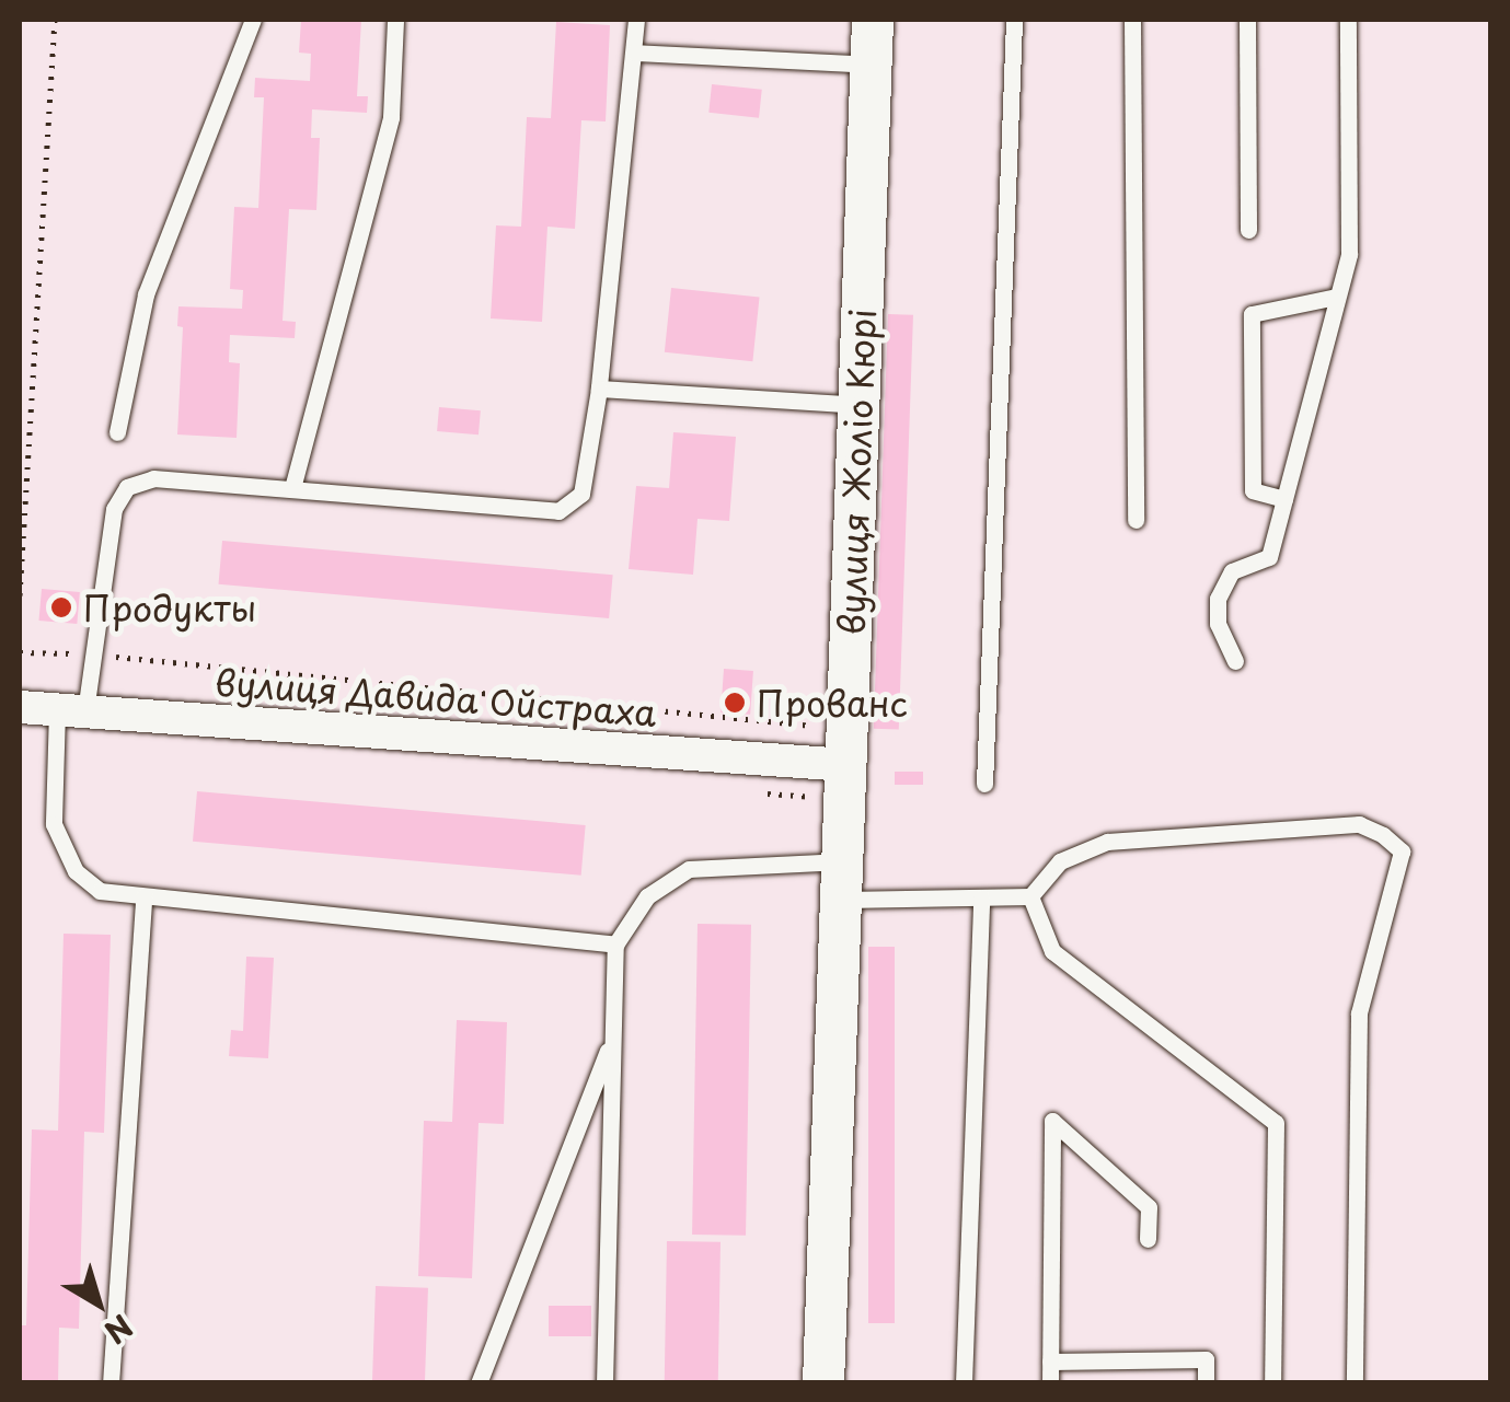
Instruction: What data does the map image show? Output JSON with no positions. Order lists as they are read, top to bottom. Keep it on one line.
{"streets":{"street":["вулиця Жоліо Кюрі","вулиця Давида Ойстраха"]},"crossings":[["вулиця Жоліо Кюрі","вулиця Давида Ойстраха"]],"places":["Продукты","Прованс"],"north":"bottom right"}
